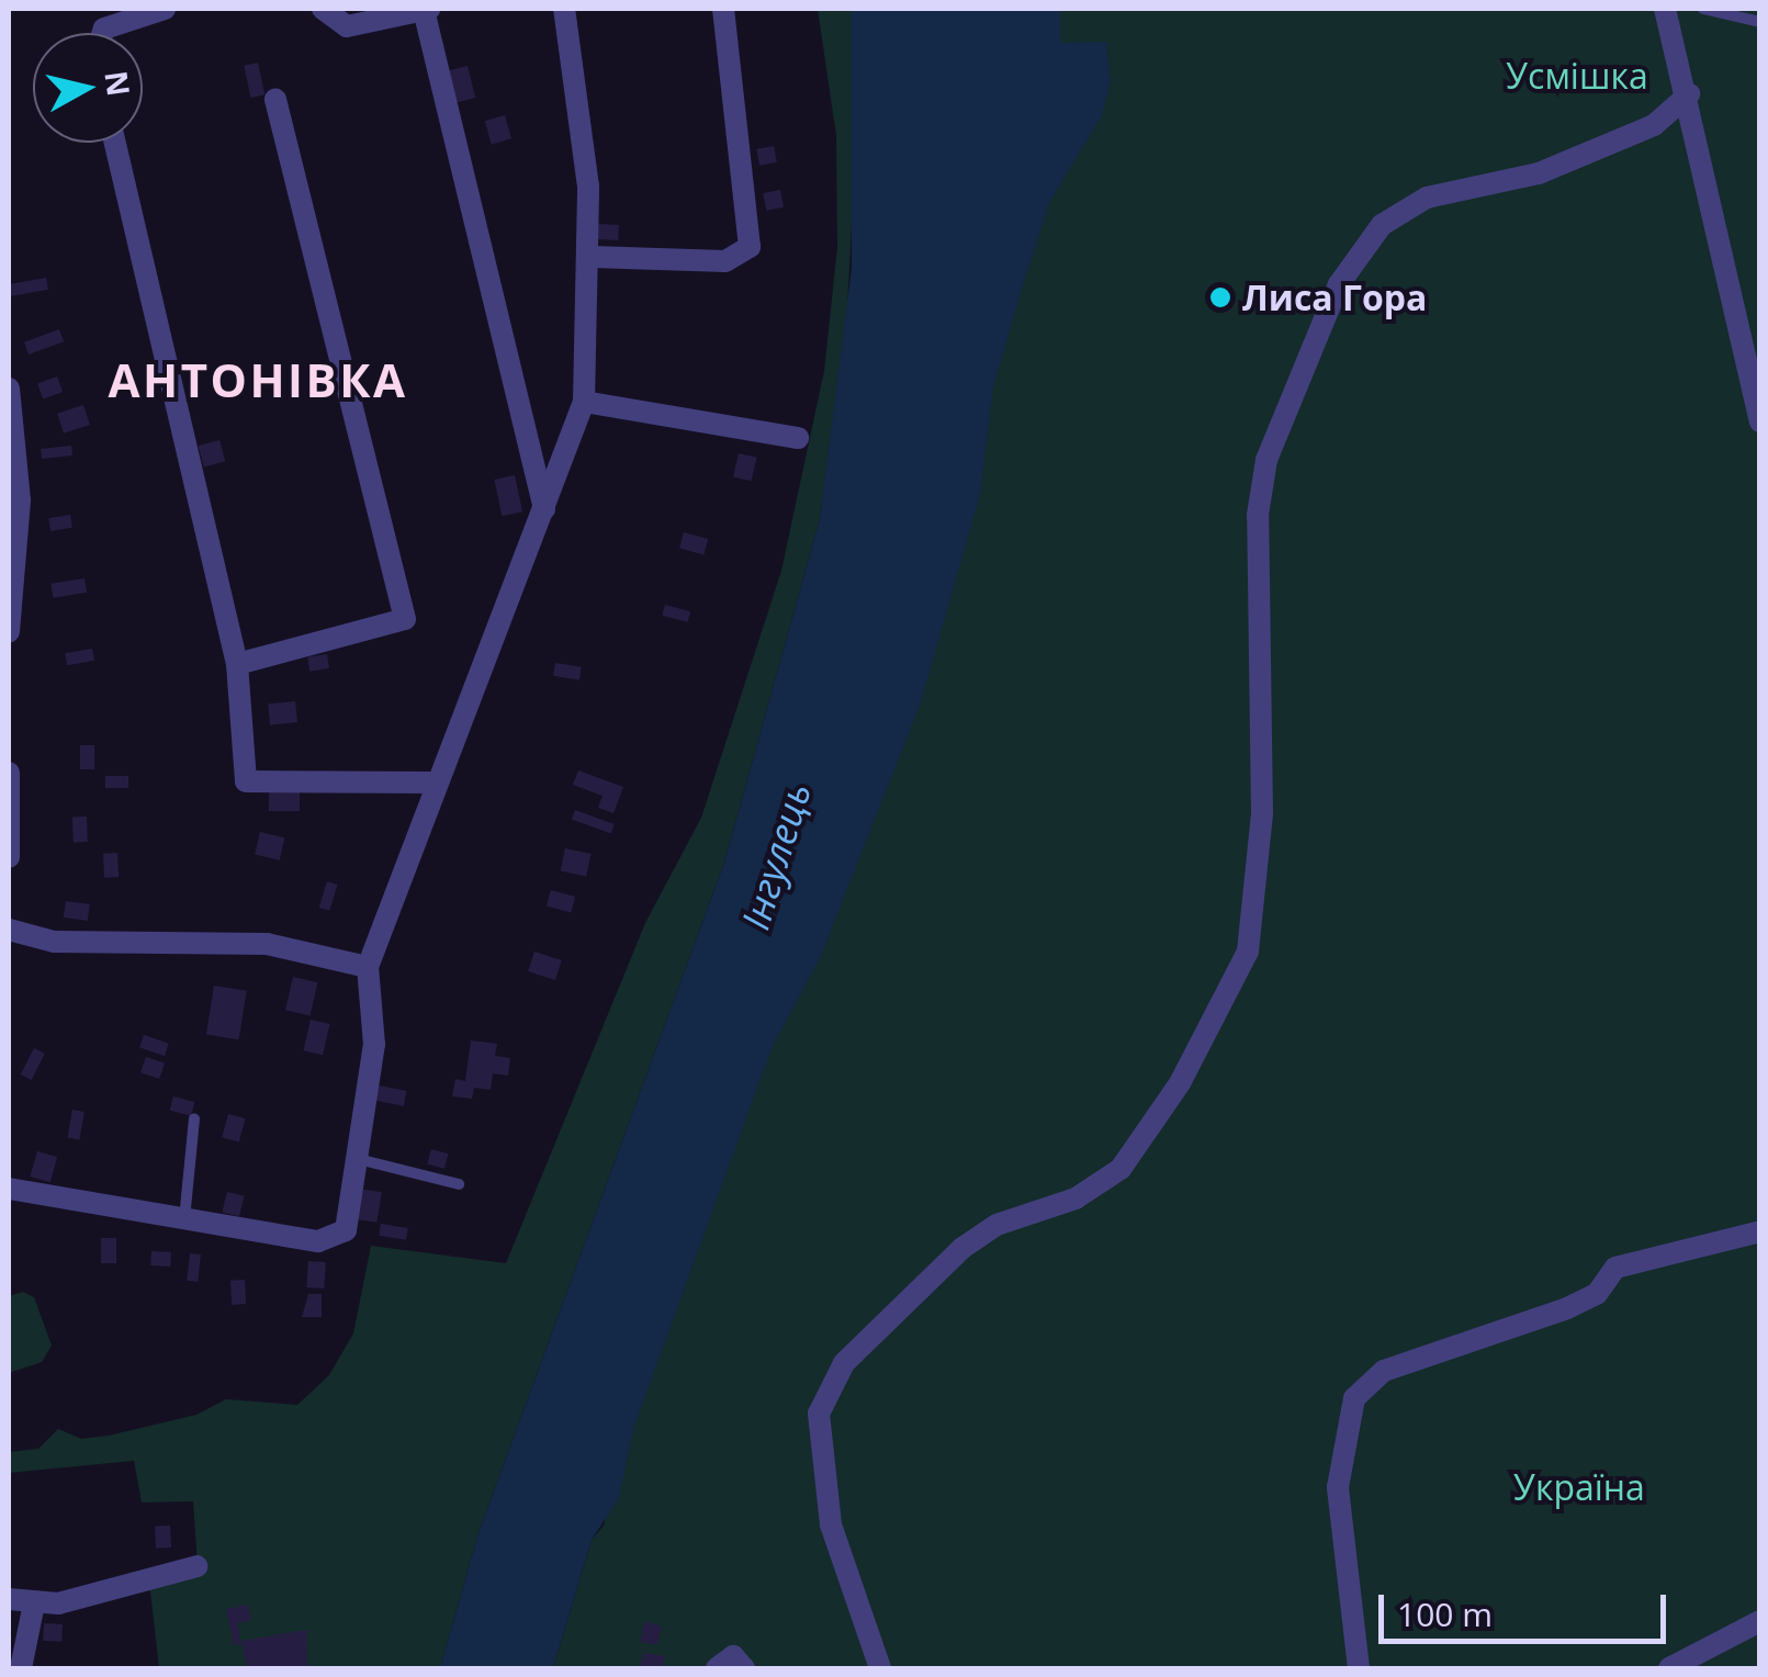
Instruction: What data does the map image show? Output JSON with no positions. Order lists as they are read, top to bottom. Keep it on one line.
{"districts":["АНТОНІВКА"],"water":["Інгулець"],"parks":["Усмішка","Україна"],"places":["Лиса Гора"],"scale_bar":"100 m","north":"right"}
